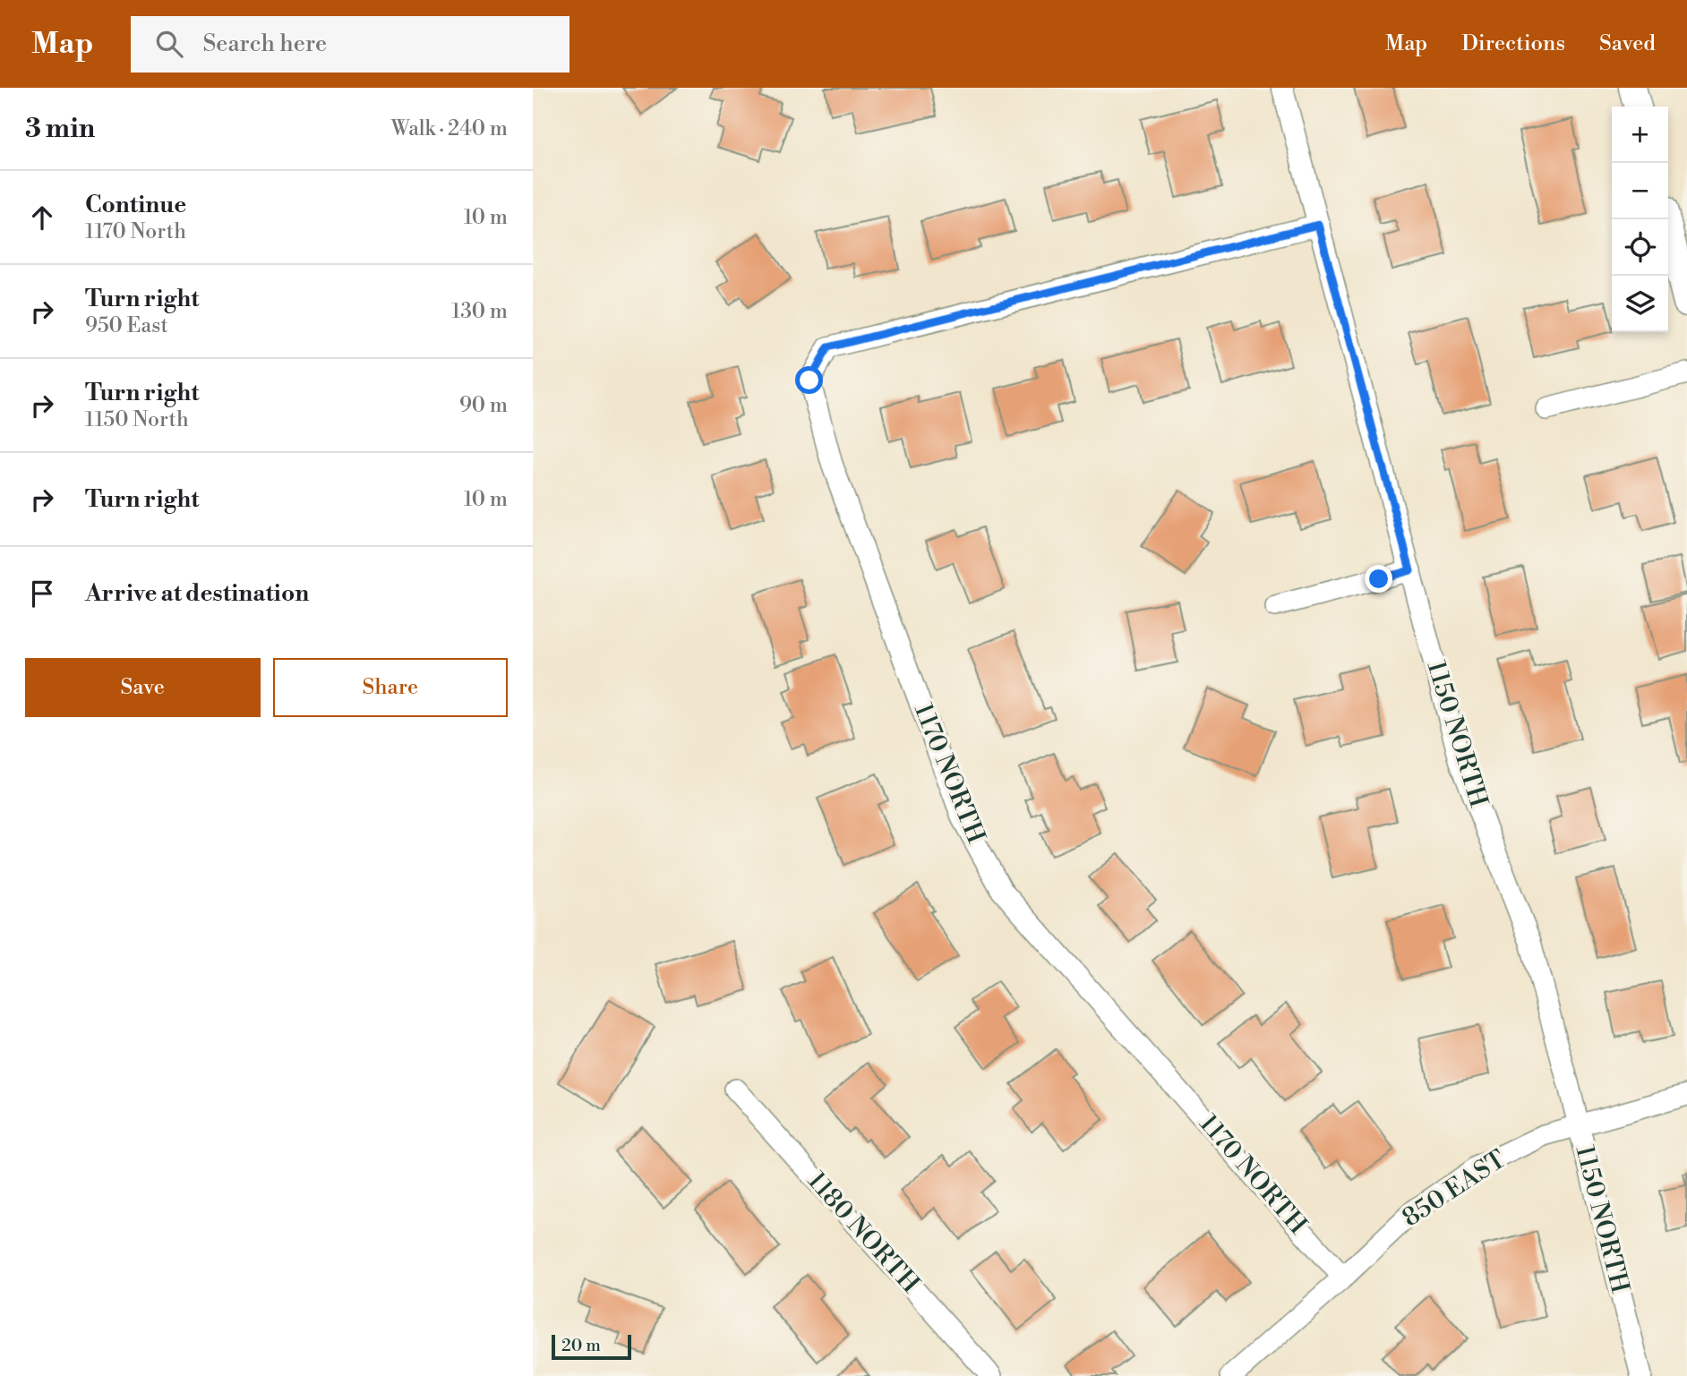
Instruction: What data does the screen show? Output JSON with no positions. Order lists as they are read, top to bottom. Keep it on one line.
{"streets":{"street":["1150 NORTH","1170 NORTH","850 EAST","1180 NORTH"]},"crossings":[["1150 NORTH","1170 NORTH"],["1150 NORTH","850 EAST"],["1170 NORTH","850 EAST"]],"scale_bar":"20 m","page":{"header":"Map","search":"Search here","nav":["Map","Directions","Saved"],"heading":["3 min","Walk · 240 m"],"map_buttons":["+","−"],"list":[["Continue","1170 North","10 m"],["Turn right","950 East","130 m"],["Turn right","1150 North","90 m"],["Turn right","10 m"],"Arrive at destination"],"buttons":["Save","Share"],"scale":"20 m"}}
